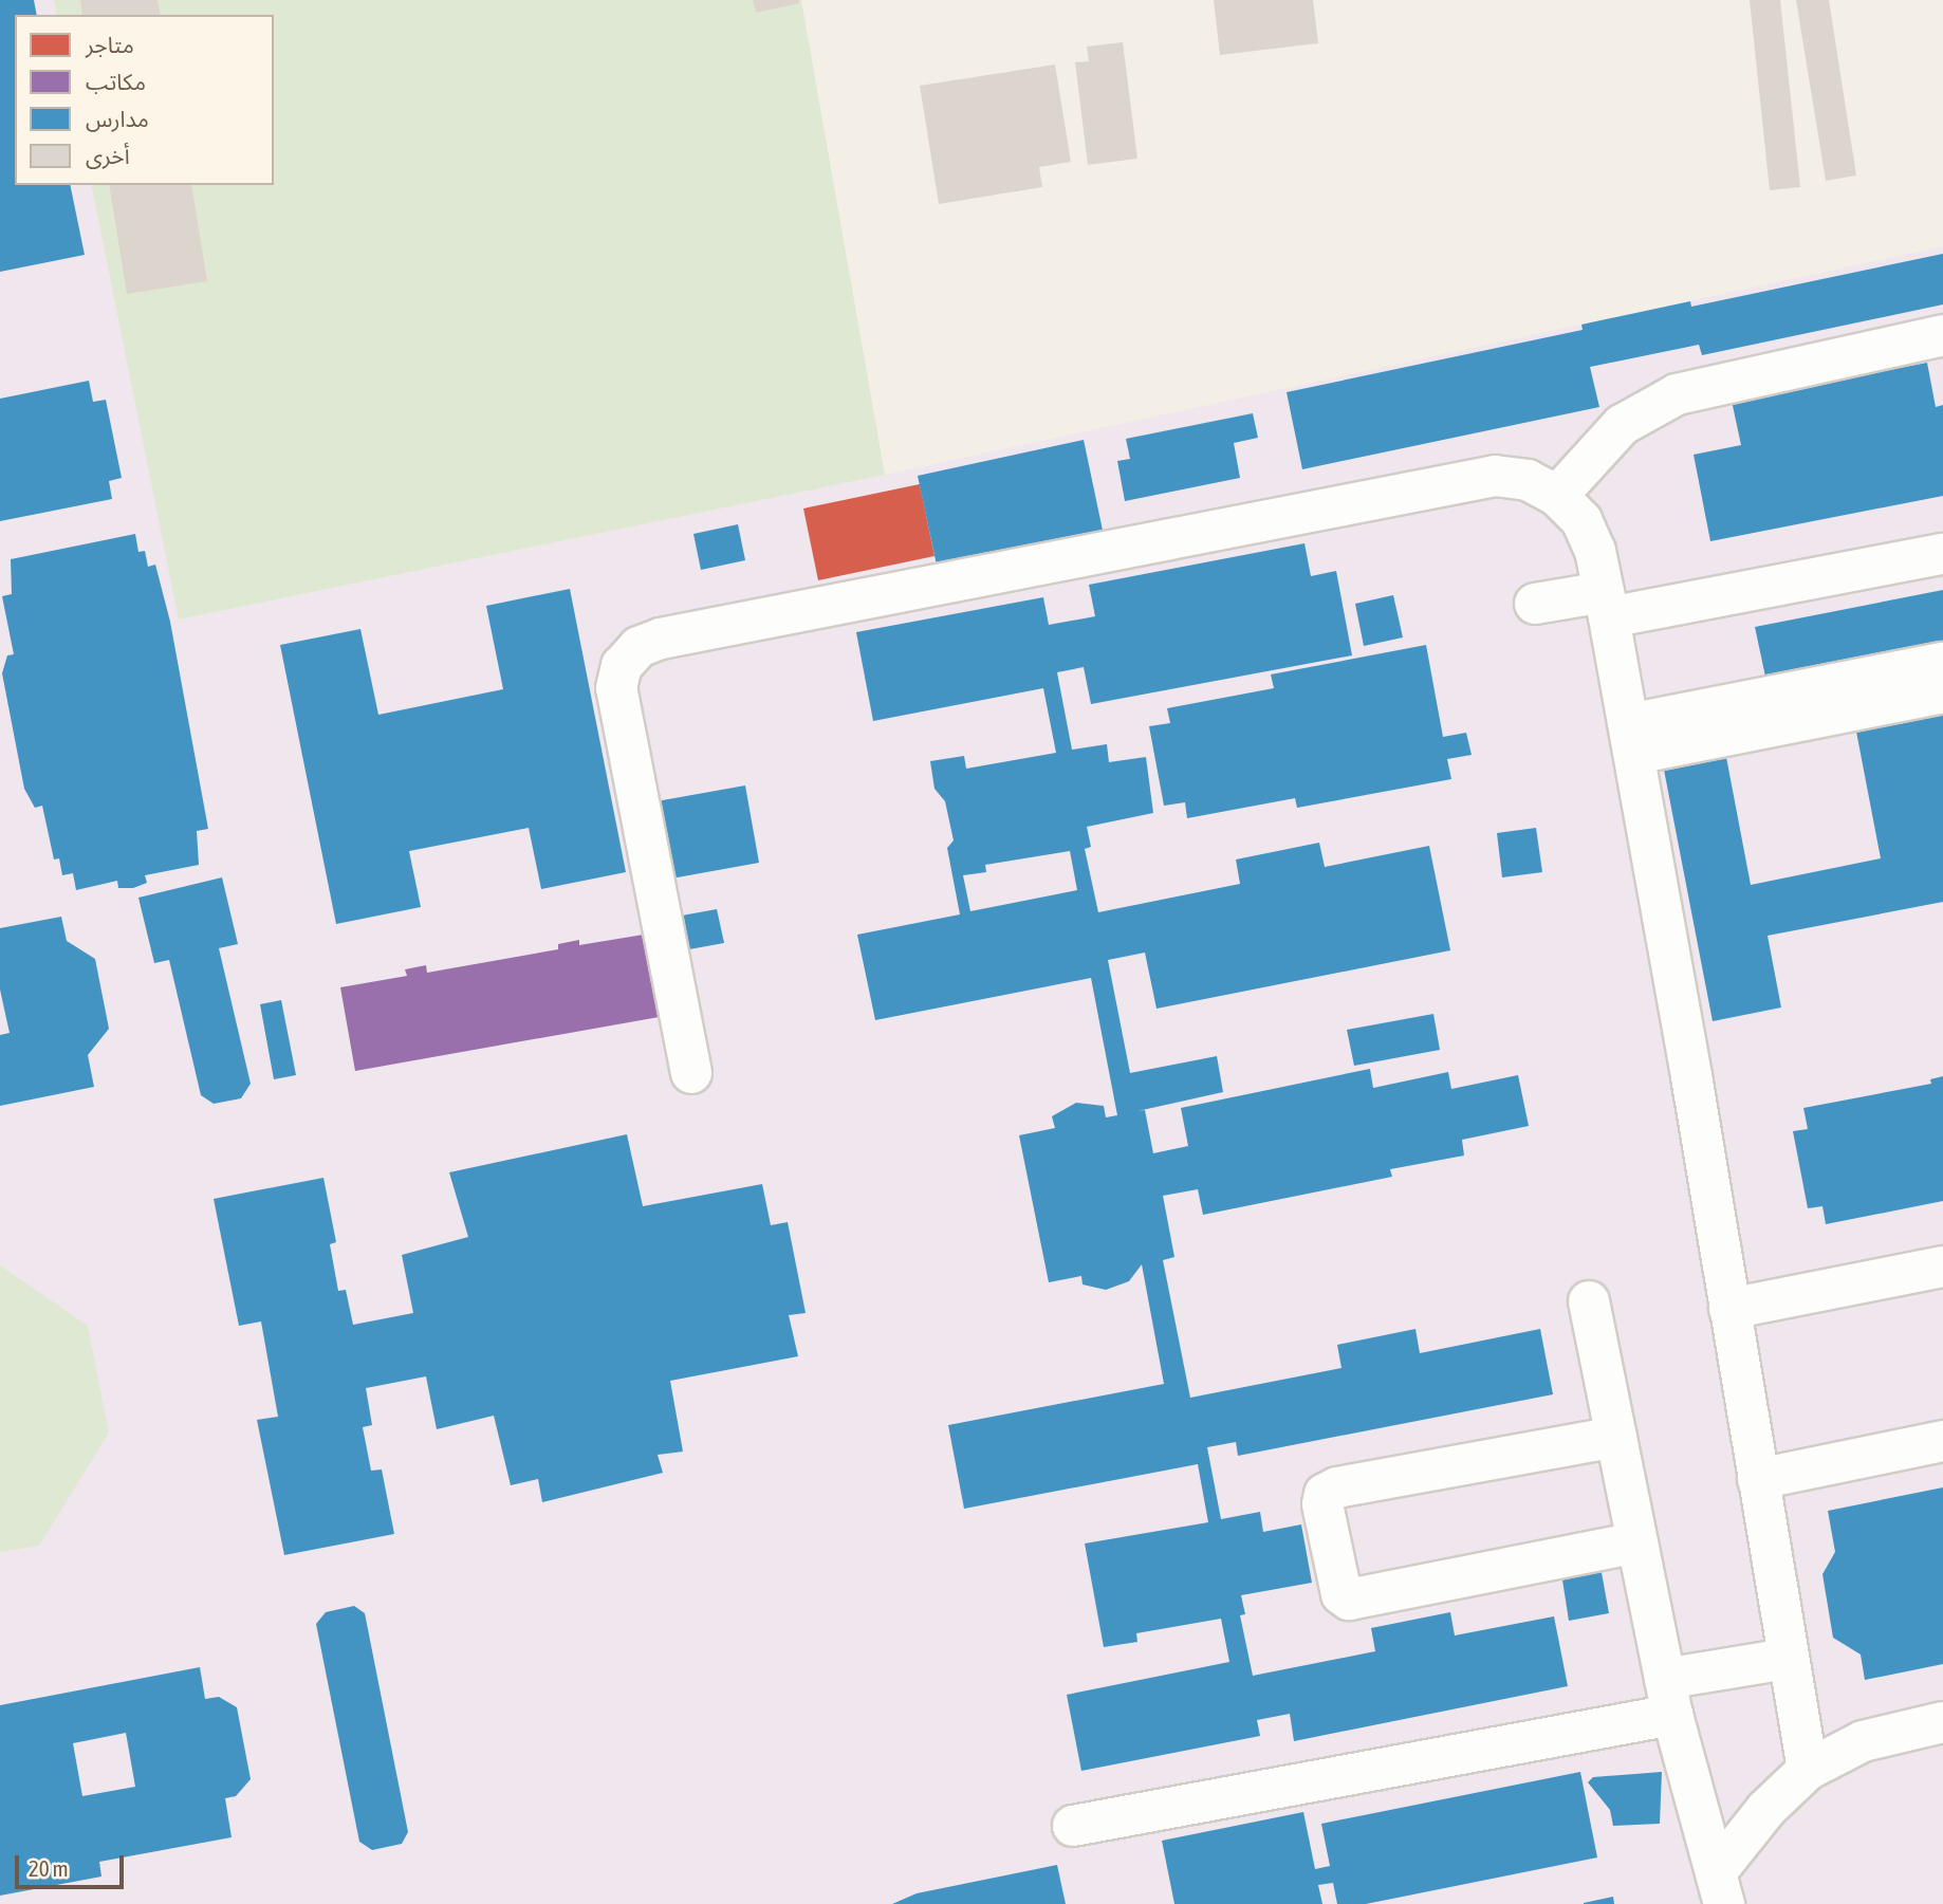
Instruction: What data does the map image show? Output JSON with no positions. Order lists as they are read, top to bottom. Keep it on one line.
{"legend":["متاجر","مكاتب","مدارس","أخرى"],"scale_bar":"20 m"}
